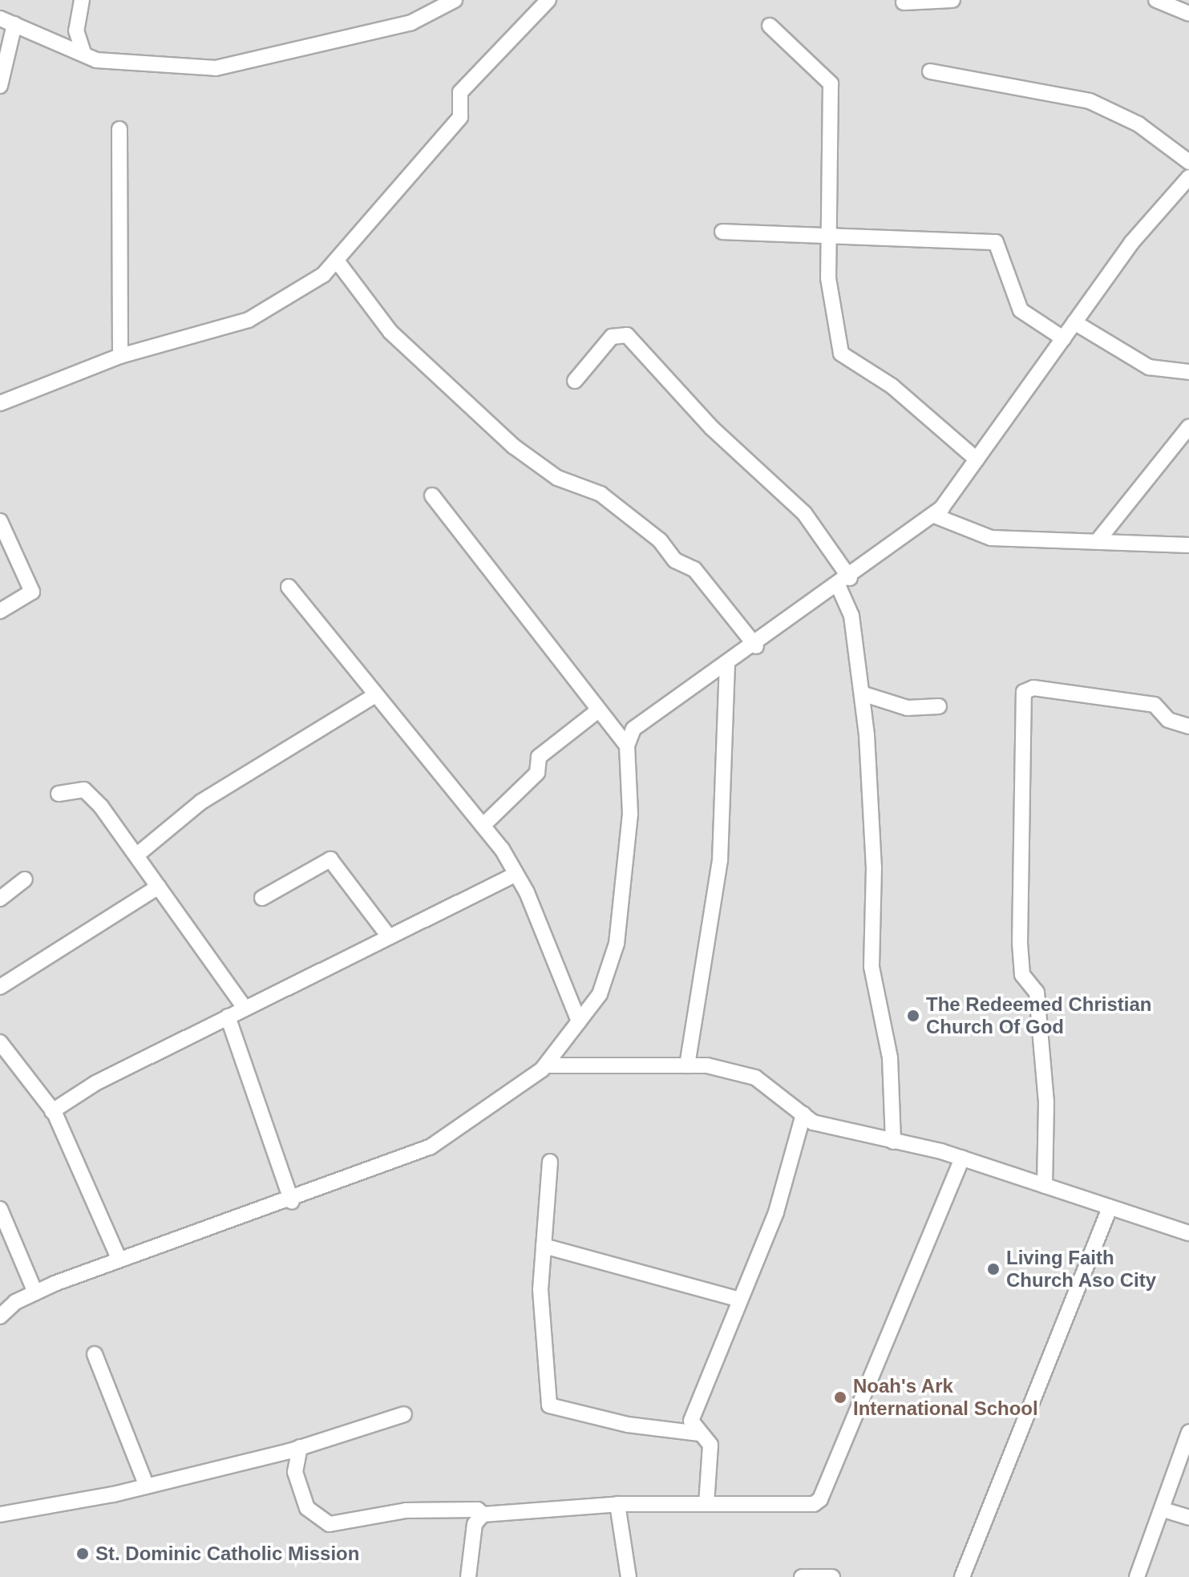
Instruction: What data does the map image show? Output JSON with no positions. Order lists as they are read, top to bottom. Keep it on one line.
{"places":["The Redeemed Christian Church Of God","Living Faith Church Aso City","Noah's Ark International School","St. Dominic Catholic Mission"]}
